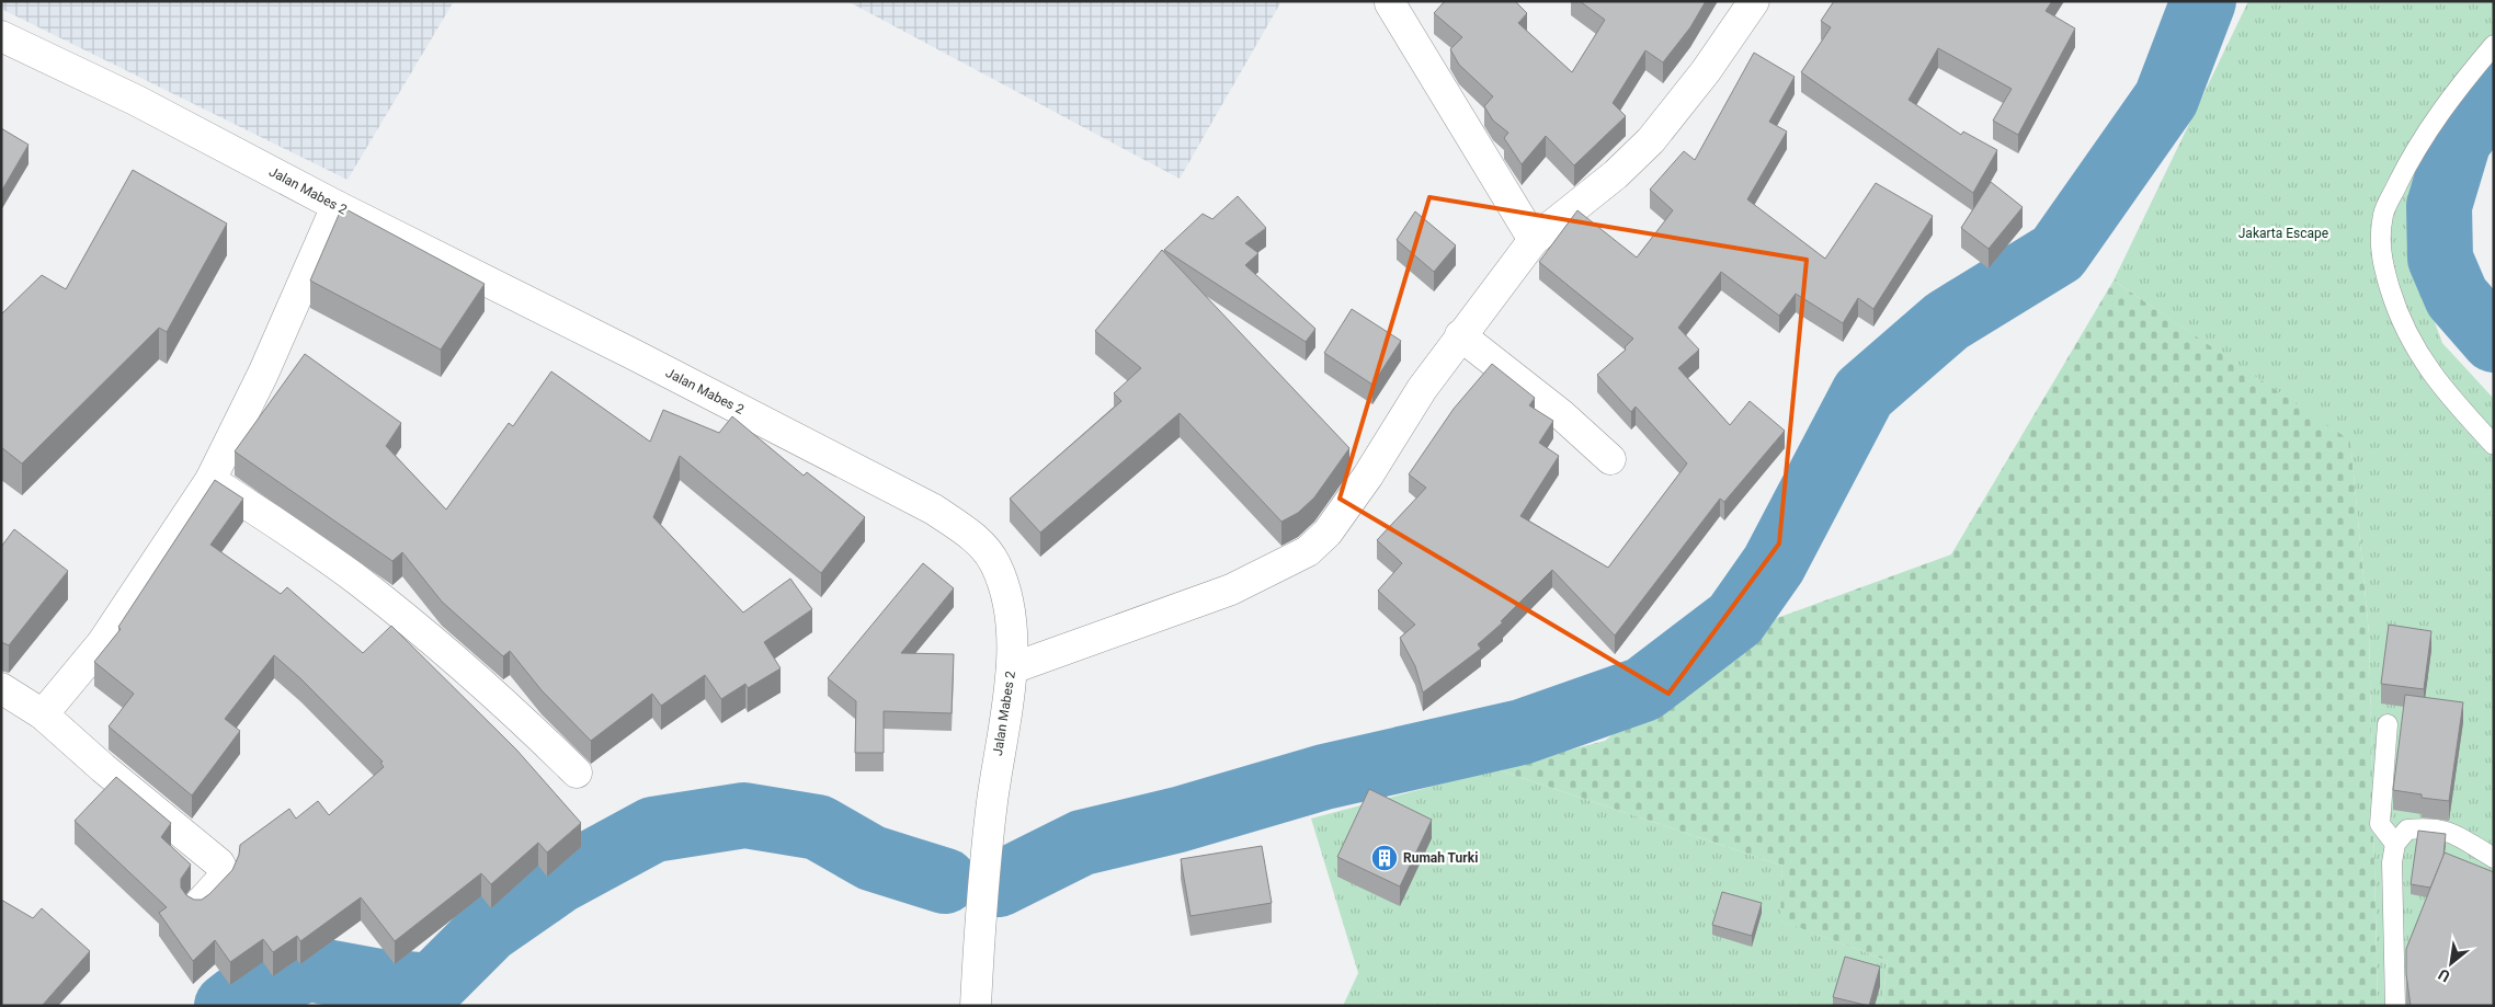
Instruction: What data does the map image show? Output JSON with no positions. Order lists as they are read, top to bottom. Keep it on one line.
{"streets":{"street":["Jalan Mabes 2"]},"parks":["Jakarta Escape"],"places":{"building":["Rumah Turki"]},"north":"bottom left"}
